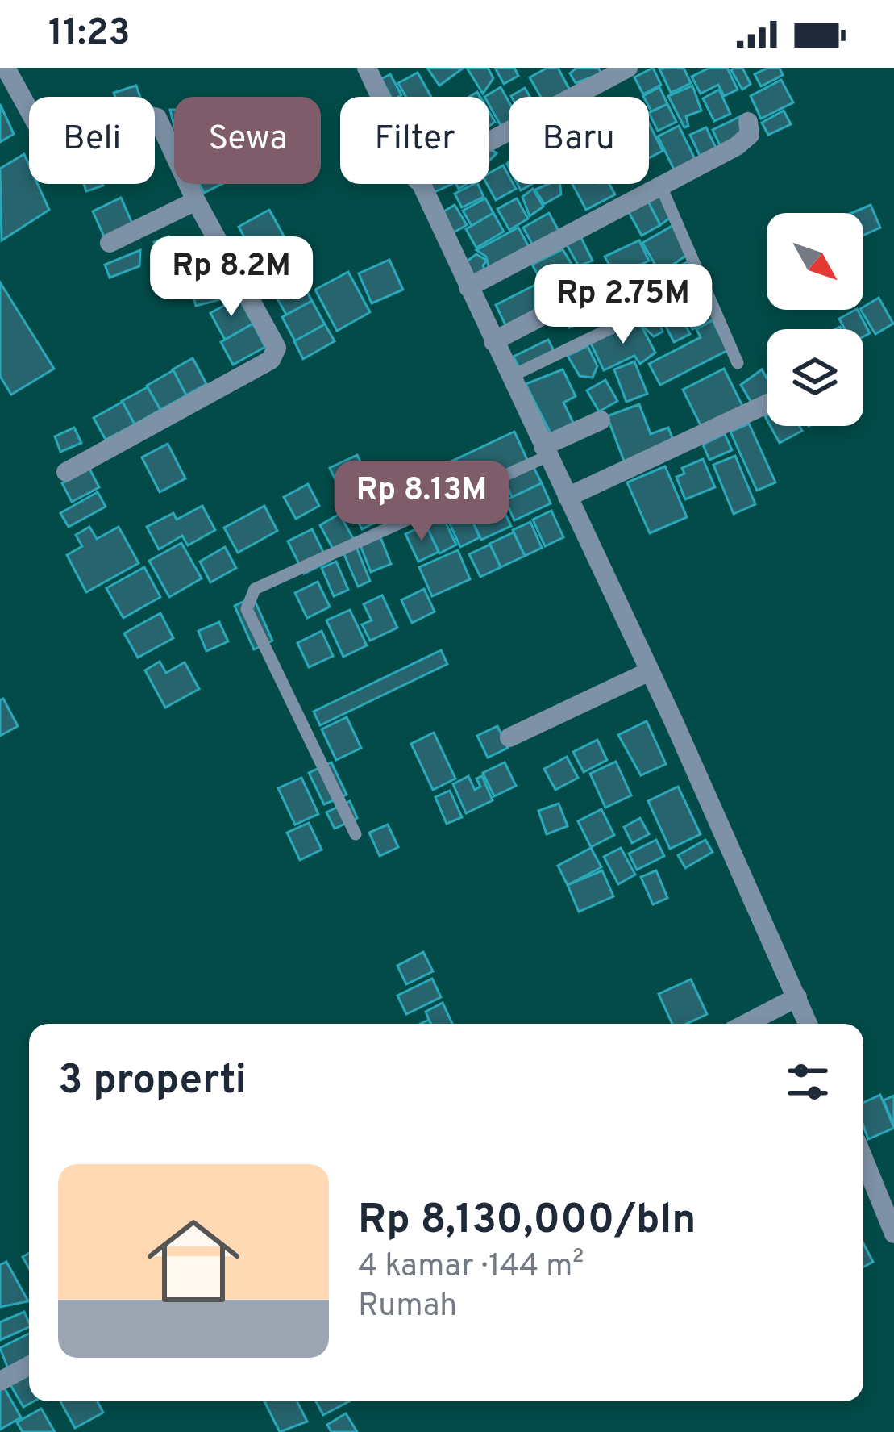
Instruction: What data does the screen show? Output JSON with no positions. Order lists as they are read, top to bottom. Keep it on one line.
{"north":"bottom right","page":{"status":"11:23","chip":["Beli","Sewa","Filter","Baru"],"price":["Rp 8.2M","Rp 2.75M","Rp 8.13M"],"heading":"3 properti","list":[{"name":"Rp 8,130,000/bln","note":"4 kamar · 144 m² · Rumah"}]}}
